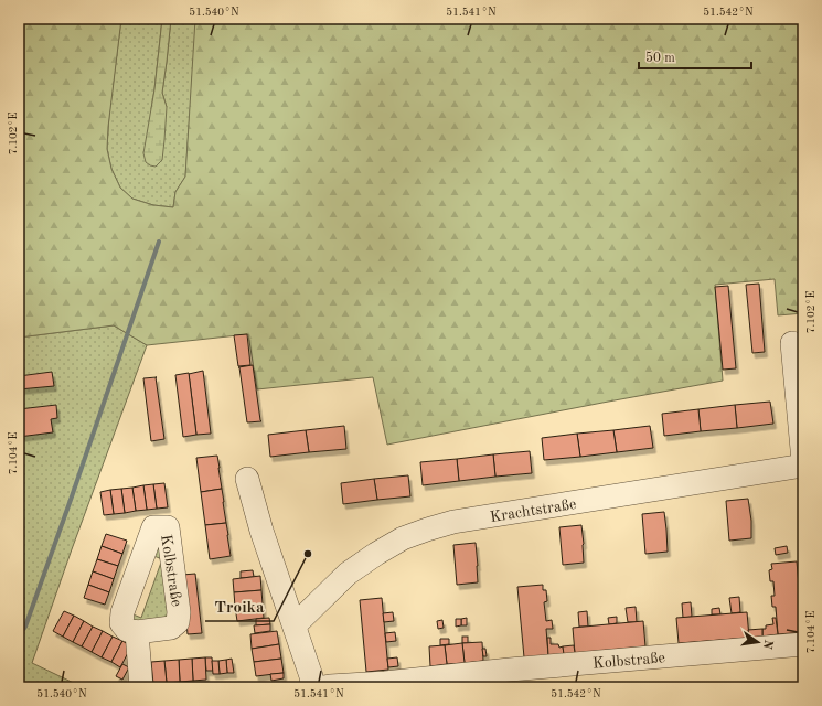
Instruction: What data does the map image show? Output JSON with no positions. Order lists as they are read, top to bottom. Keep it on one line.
{"streets":{"street":["Krachtstraße","Kolbstraße"]},"places":["Troika"],"scale_bar":"50 m","north":"right","coordinates":["51.540°N","51.541°N","51.542°N","7.102°E","7.104°E"]}
